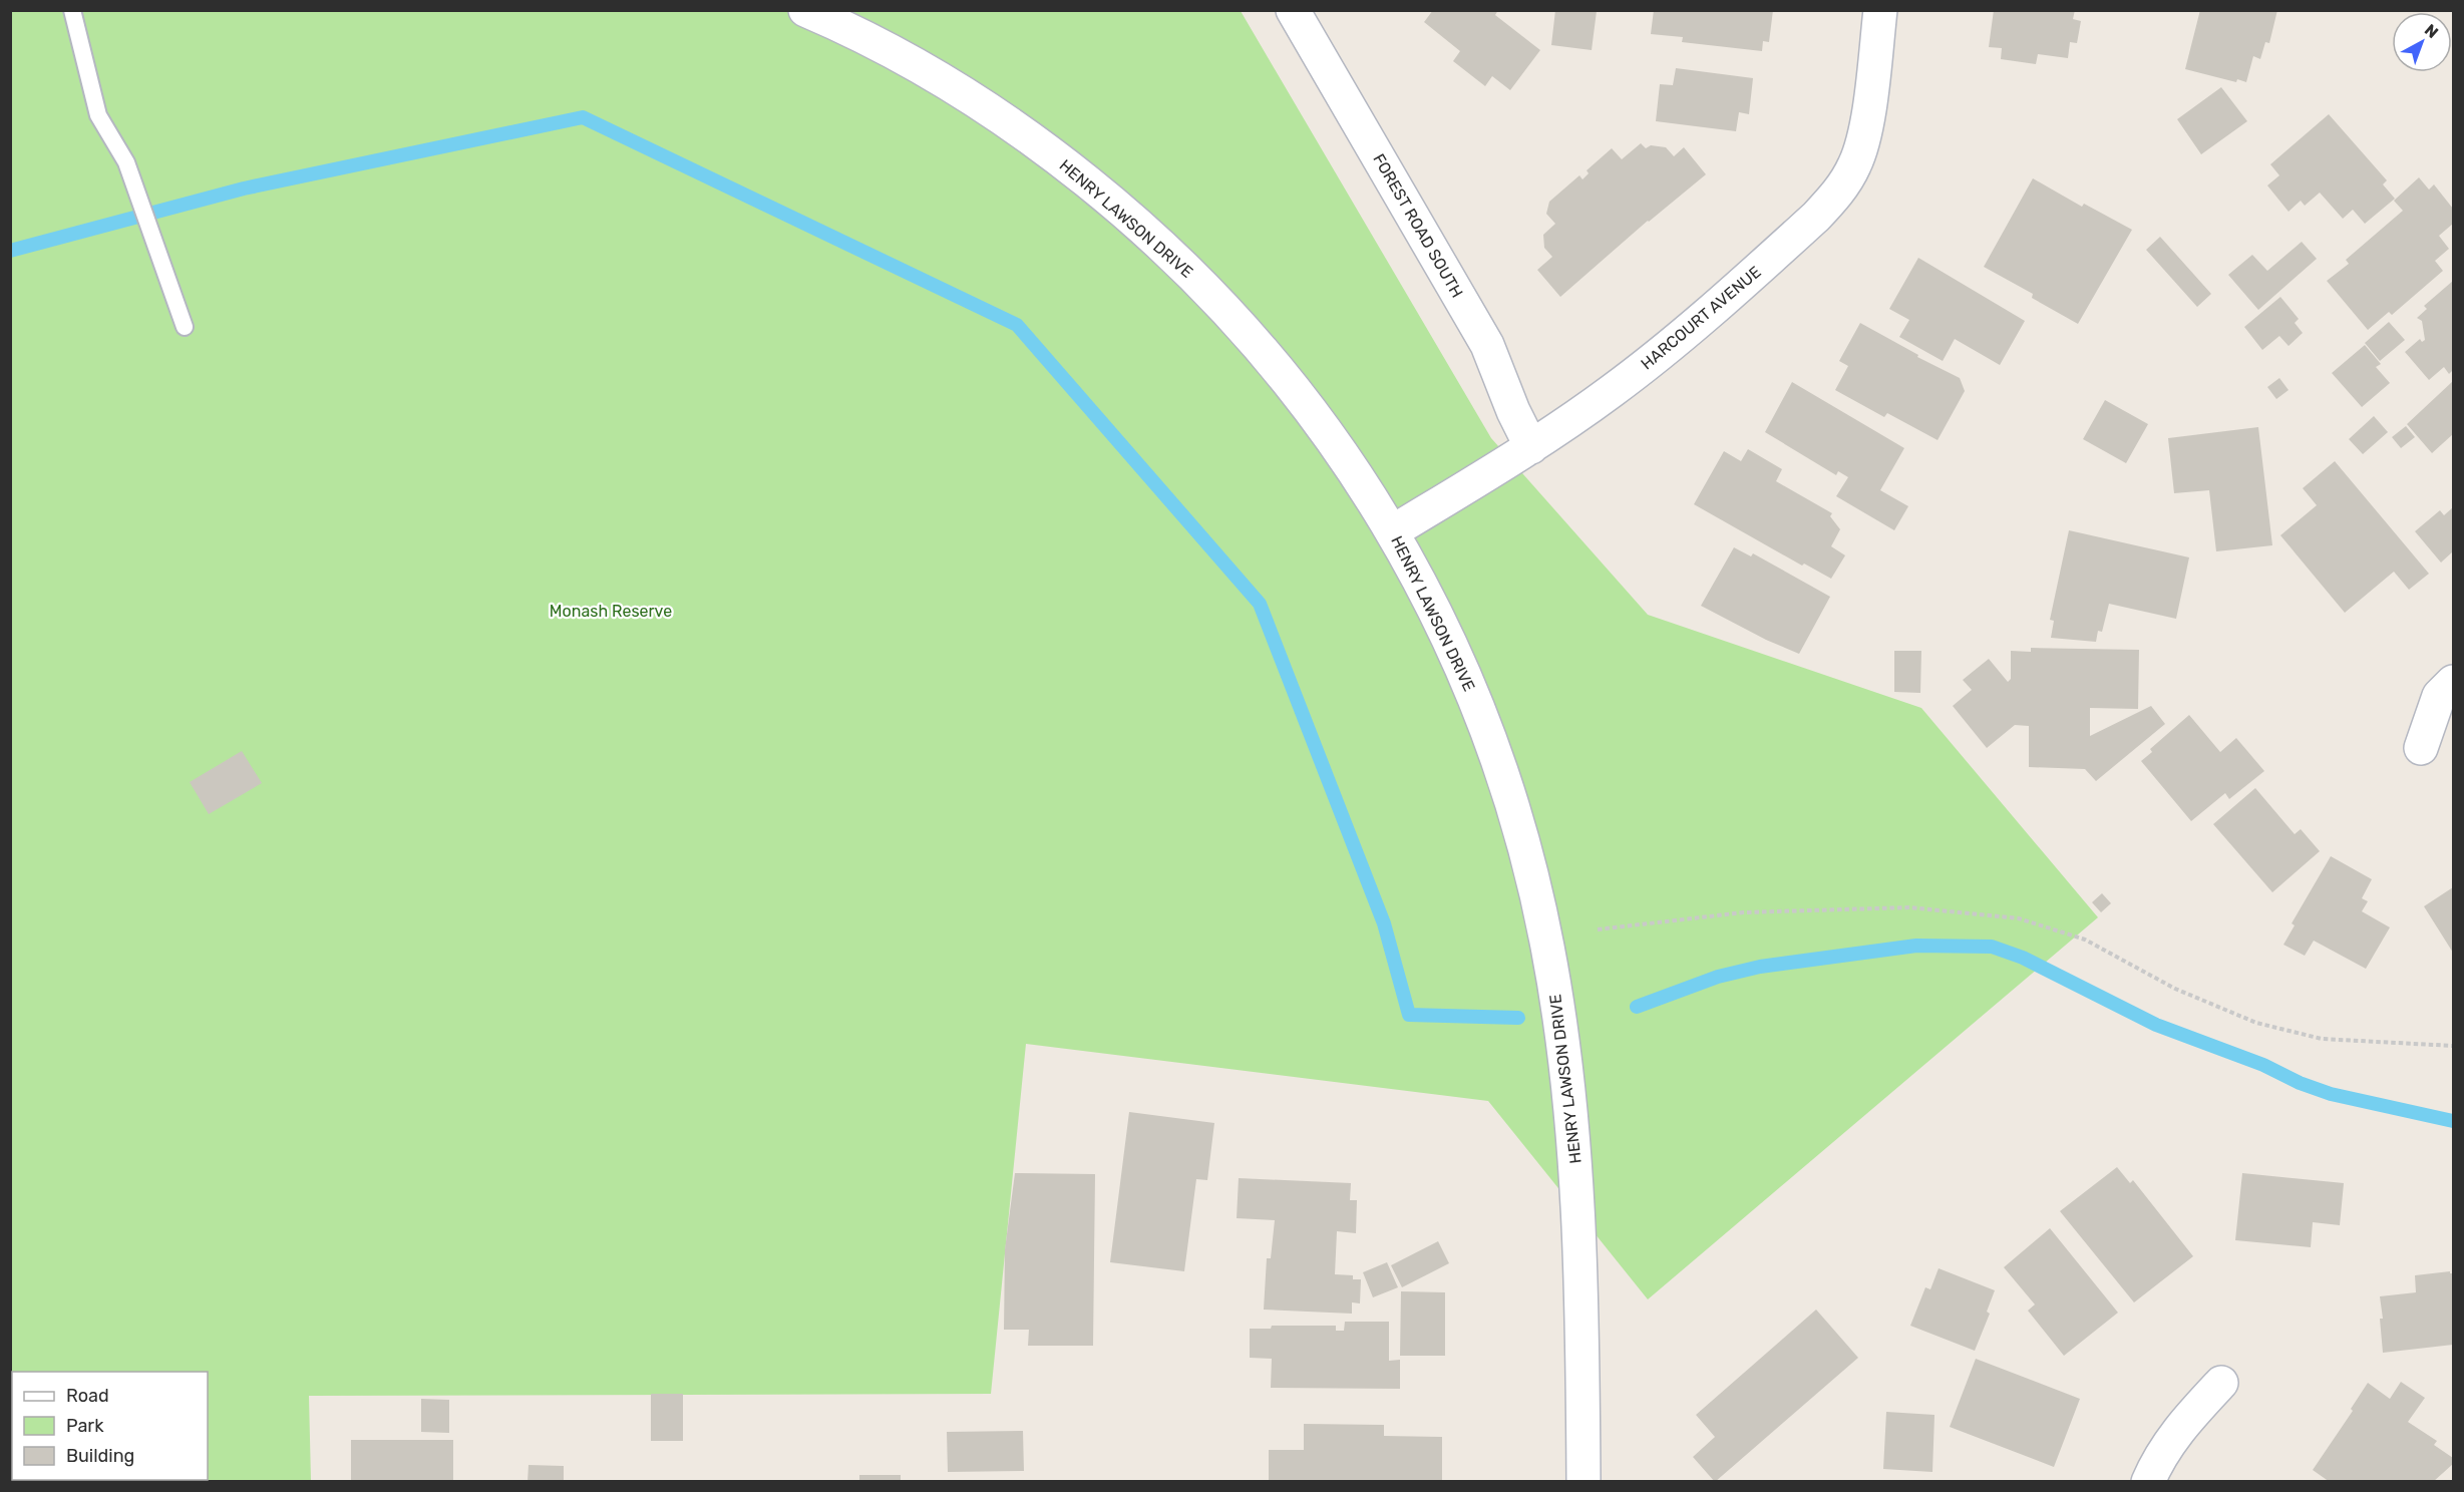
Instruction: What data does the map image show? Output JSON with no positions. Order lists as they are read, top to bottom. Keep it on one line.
{"streets":{"main road":["HENRY LAWSON DRIVE","FOREST ROAD SOUTH","HARCOURT AVENUE"]},"crossings":[["HENRY LAWSON DRIVE","HARCOURT AVENUE"],["FOREST ROAD SOUTH","HARCOURT AVENUE"]],"parks":["Monash Reserve"],"legend":["Road","Park","Building"],"north":"top right"}
